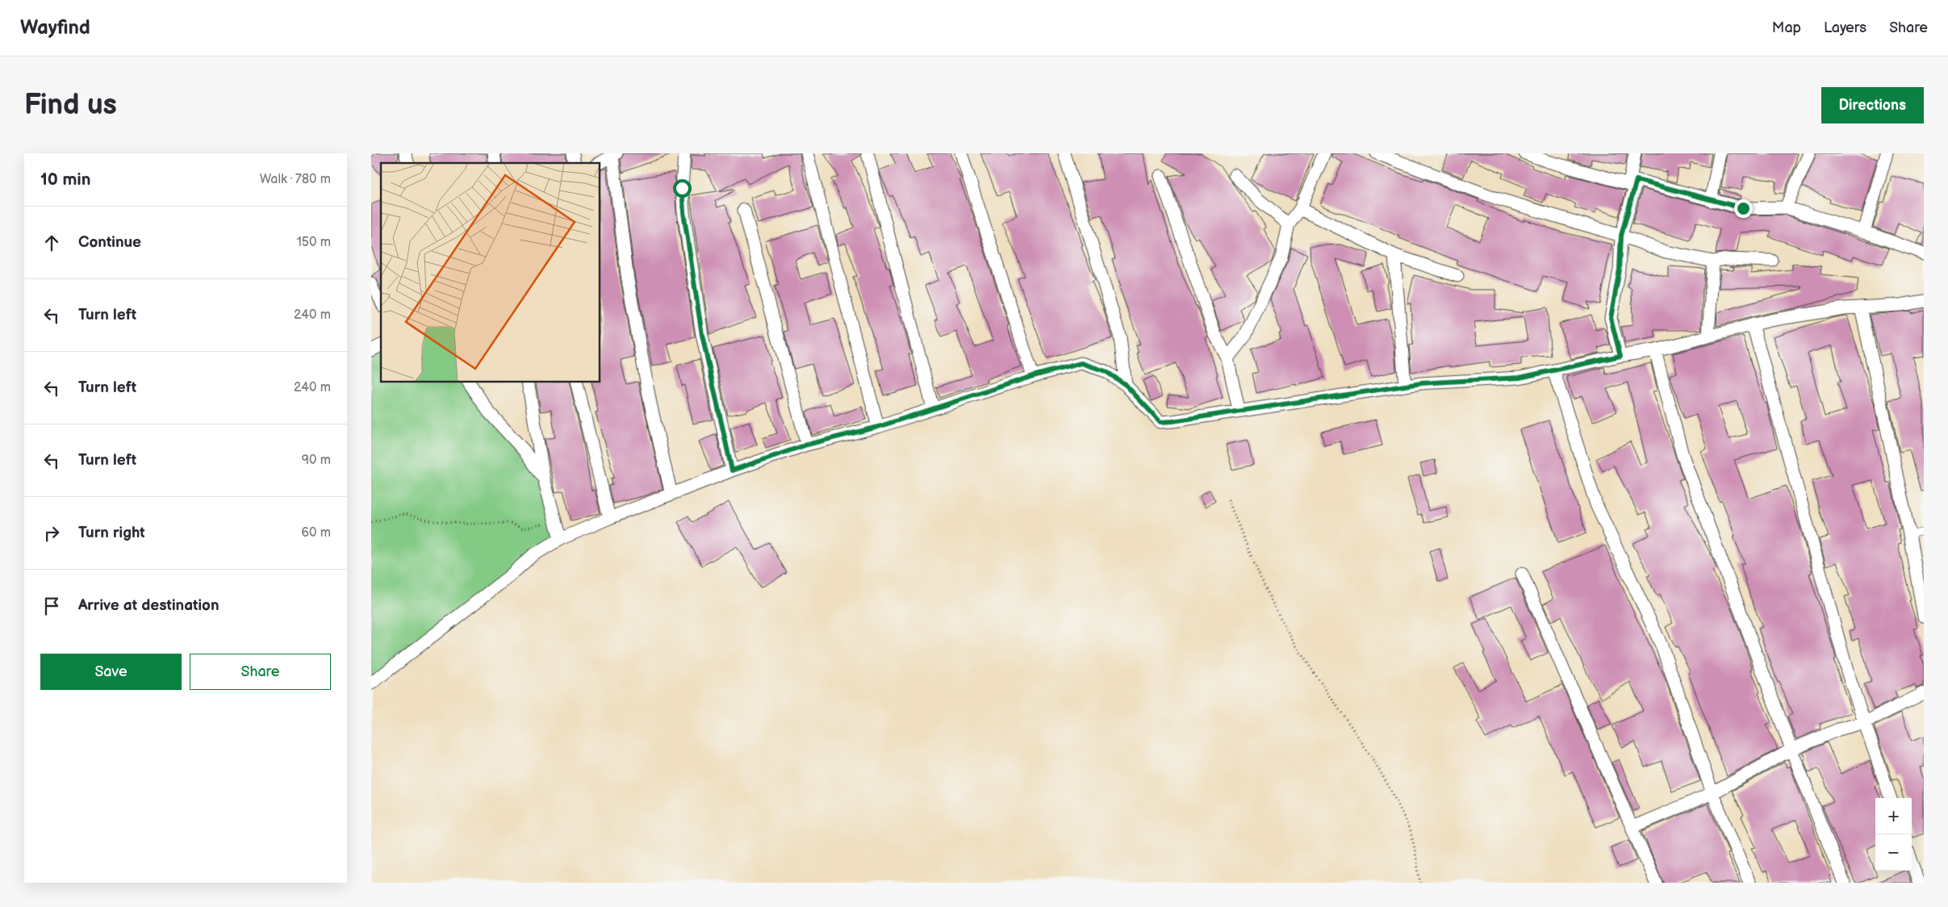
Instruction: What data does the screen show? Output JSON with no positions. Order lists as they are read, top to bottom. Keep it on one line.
{"page":{"header":"Wayfind","nav":["Map","Layers","Share"],"buttons":["Directions",["Save","Share"]],"title":"Find us","heading":["10 min","Walk · 780 m"],"list":[["Continue","150 m"],["Turn left","240 m"],["Turn left","240 m"],["Turn left","90 m"],["Turn right","60 m"],"Arrive at destination"],"map_buttons":["+","−"]}}
